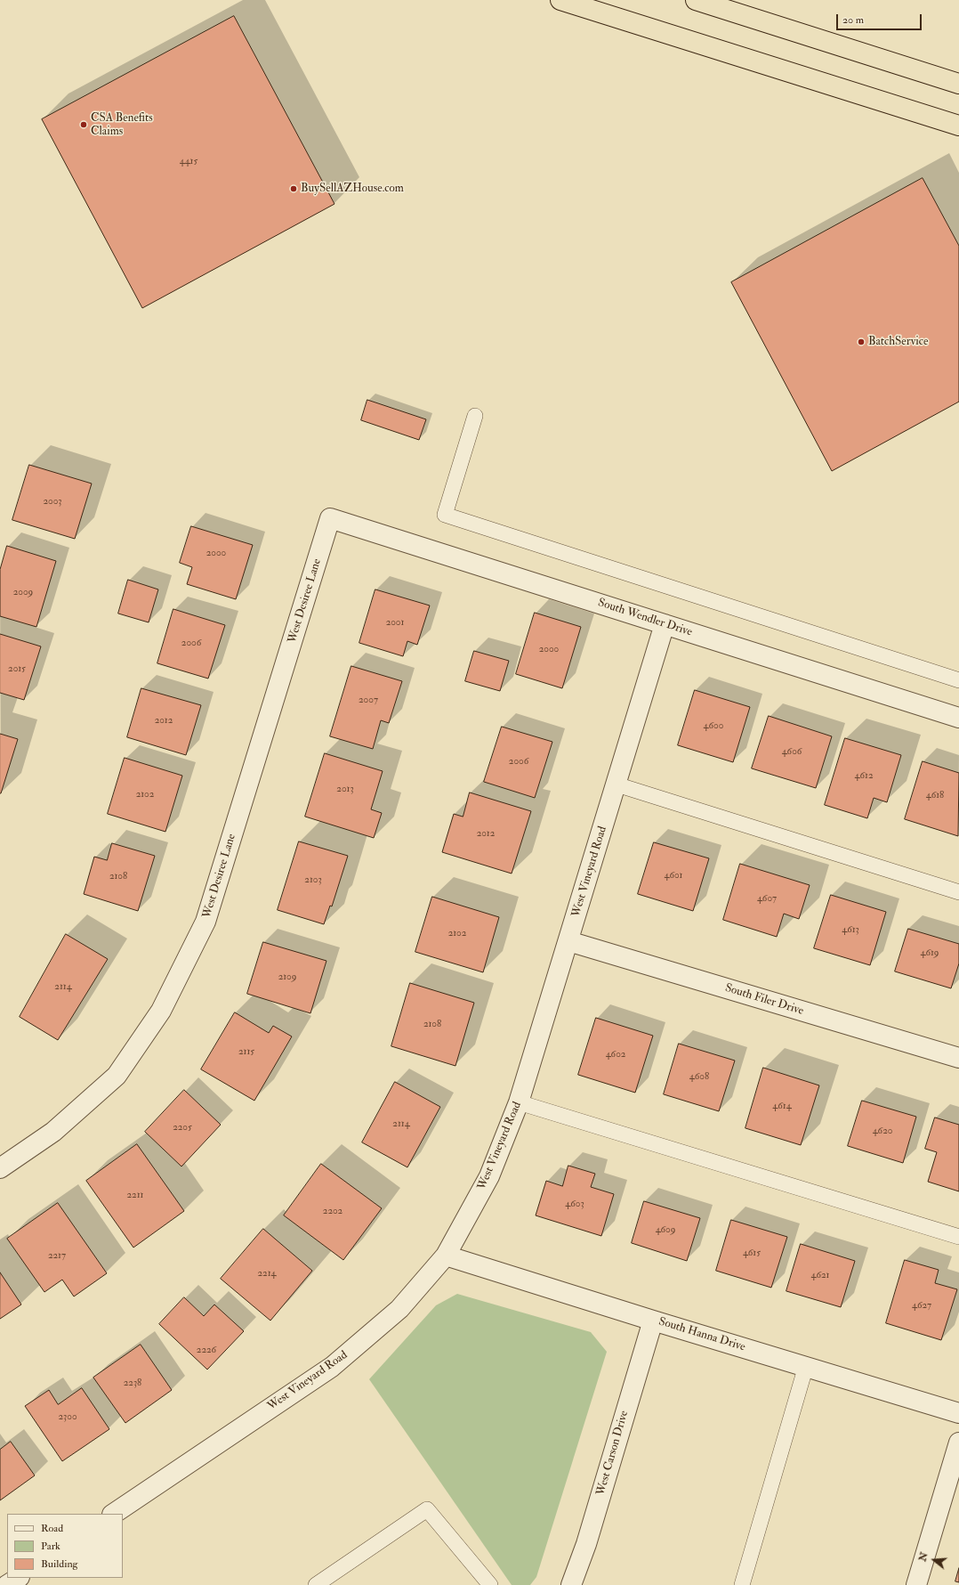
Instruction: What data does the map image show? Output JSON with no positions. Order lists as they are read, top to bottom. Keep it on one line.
{"streets":{"street":["West Desiree Lane","South Wendler Drive","West Vineyard Road","South Filer Drive","South Hanna Drive","West Carson Drive"]},"crossings":[["West Desiree Lane","South Wendler Drive"],["South Wendler Drive","West Vineyard Road"],["West Vineyard Road","South Filer Drive"],["West Vineyard Road","South Hanna Drive"],["South Hanna Drive","West Carson Drive"]],"places":["CSA Benefits Claims","BuySellAZHouse.com","BatchService"],"house_numbers":["4415","2003","2000","2009","2001","2006","2000","2015","2007","2012","4600","4606","2006","4612","2013","2102","4618","2012","4601","2108","2103","4607","4613","2102","4619","2109","2114","2108","2115","4602","4608","4614","2114","2205","4620","2211","4603","2202","4609","4615","2217","2214","4621","4627","2226","2238","2300"],"legend":["Road","Park","Building"],"scale_bar":"20 m","north":"left"}
